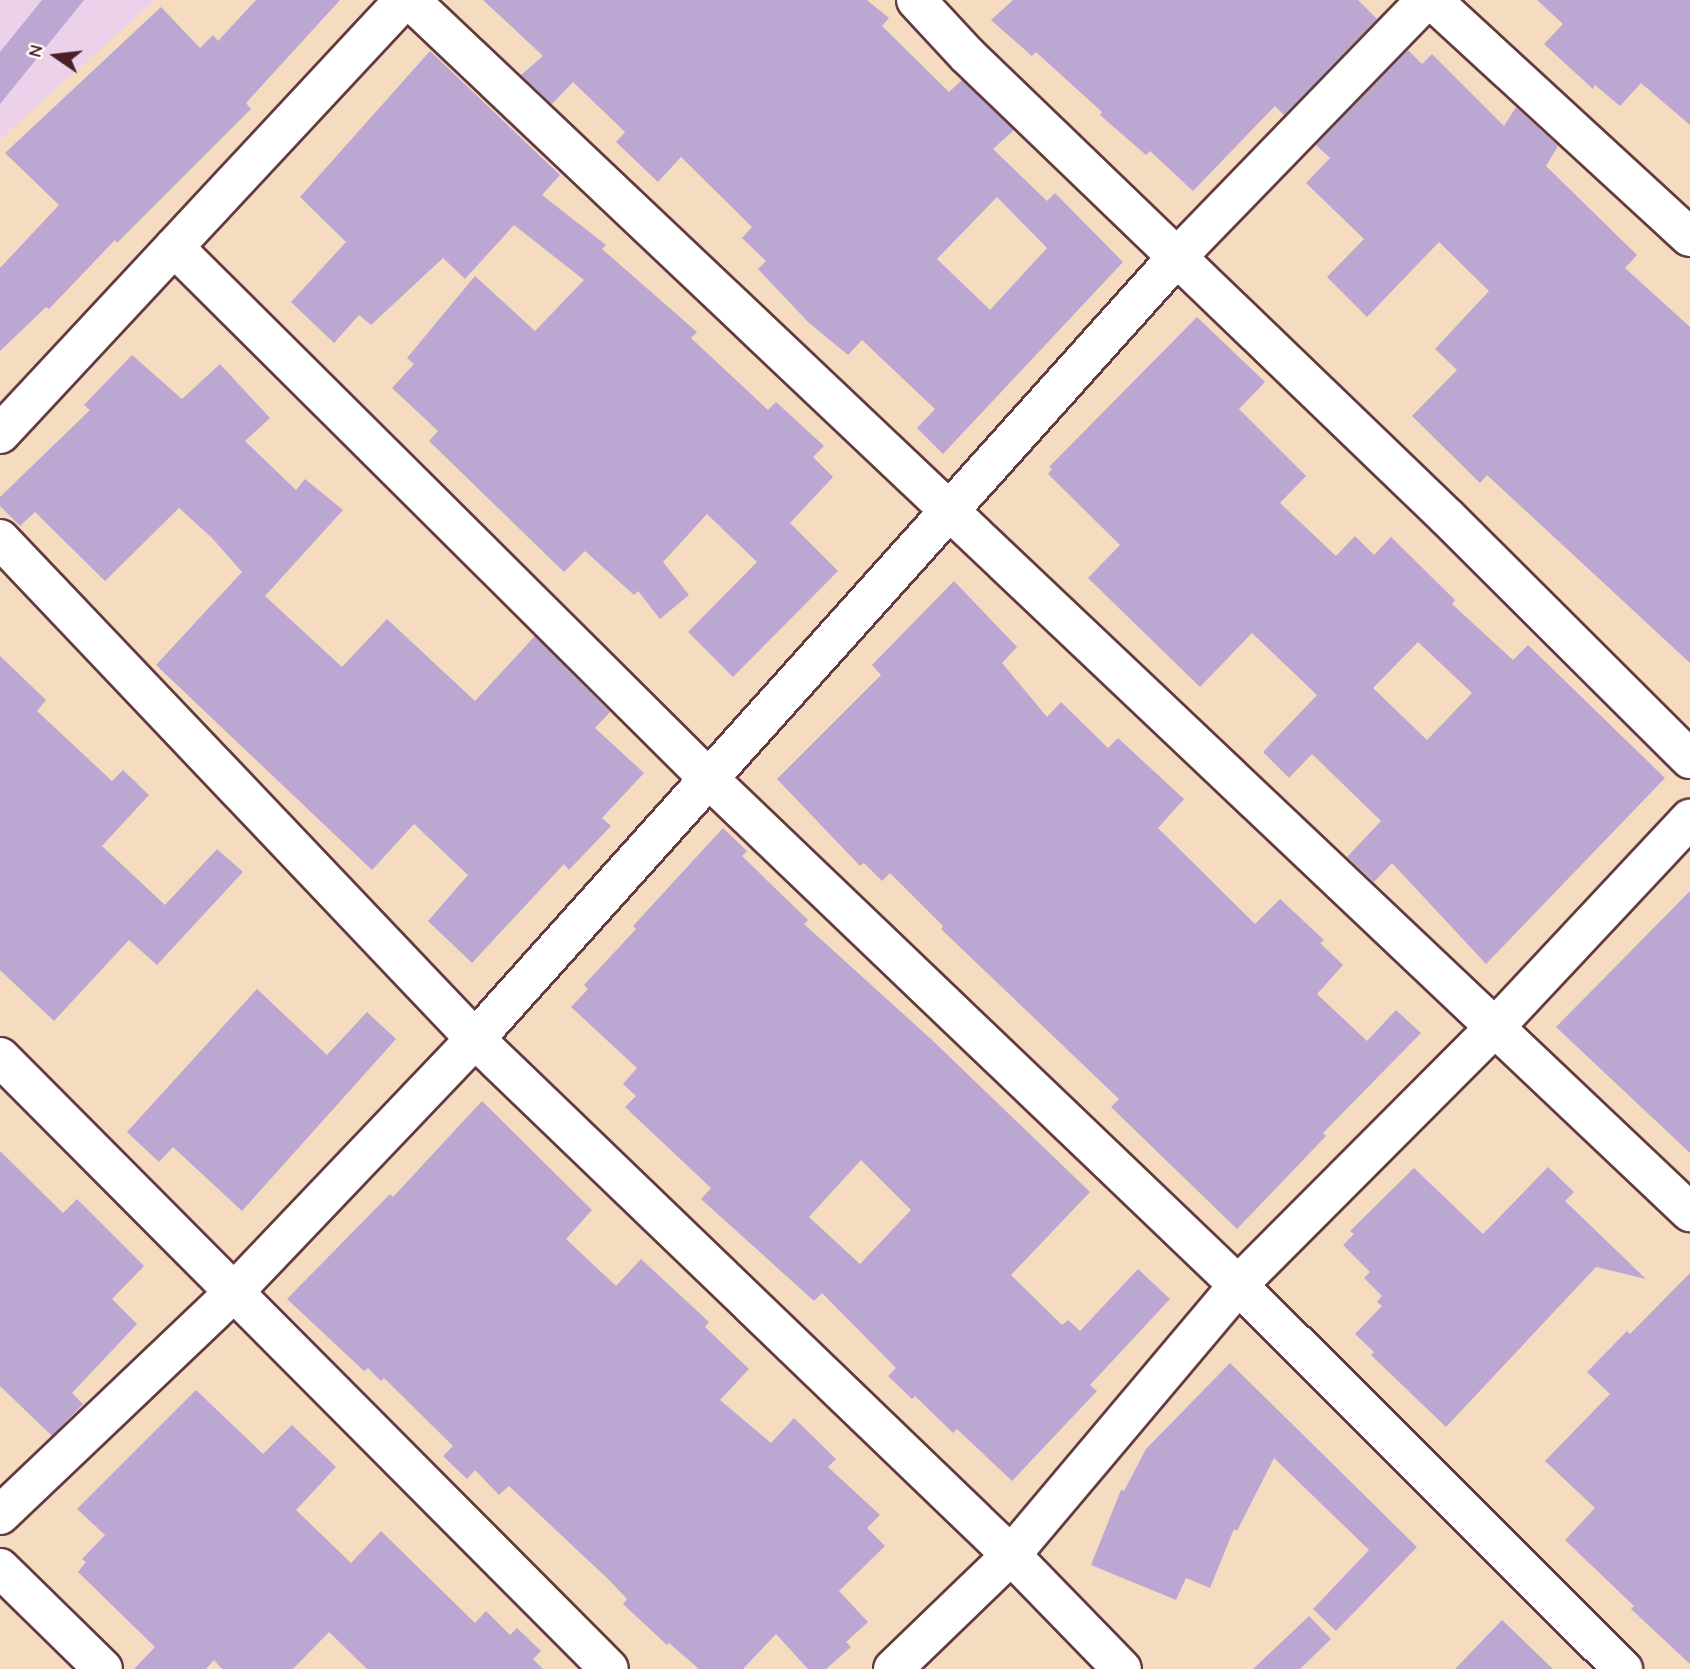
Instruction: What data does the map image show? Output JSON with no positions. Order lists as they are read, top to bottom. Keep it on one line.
{"north":"left"}
